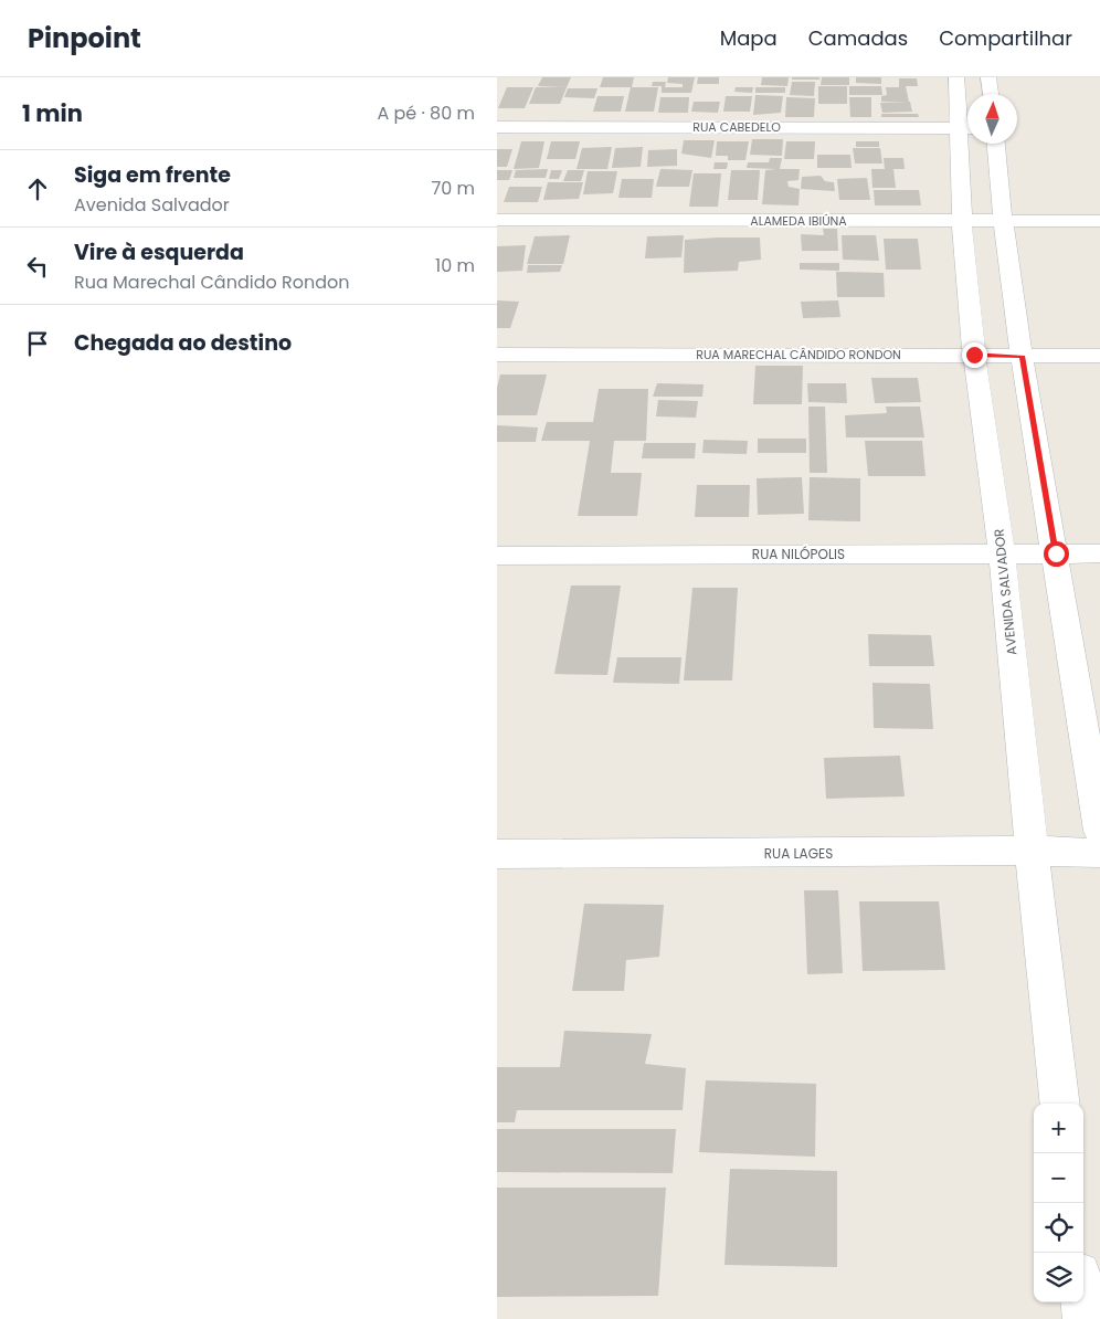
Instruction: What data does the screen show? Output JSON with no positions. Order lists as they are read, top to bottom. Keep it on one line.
{"streets":{"street":["RUA CABEDELO","ALAMEDA IBIÚNA","RUA MARECHAL CÂNDIDO RONDON","RUA NILÓPOLIS","AVENIDA SALVADOR","RUA LAGES"]},"crossings":[["RUA CABEDELO","AVENIDA SALVADOR"],["ALAMEDA IBIÚNA","AVENIDA SALVADOR"],["RUA MARECHAL CÂNDIDO RONDON","AVENIDA SALVADOR"],["RUA NILÓPOLIS","AVENIDA SALVADOR"],["AVENIDA SALVADOR","RUA LAGES"]],"north":"top","page":{"header":"Pinpoint","nav":["Mapa","Camadas","Compartilhar"],"heading":["1 min","A pé · 80 m"],"list":[["Siga em frente","Avenida Salvador","70 m"],["Vire à esquerda","Rua Marechal Cândido Rondon","10 m"],"Chegada ao destino"],"map_buttons":["+","−"]}}
